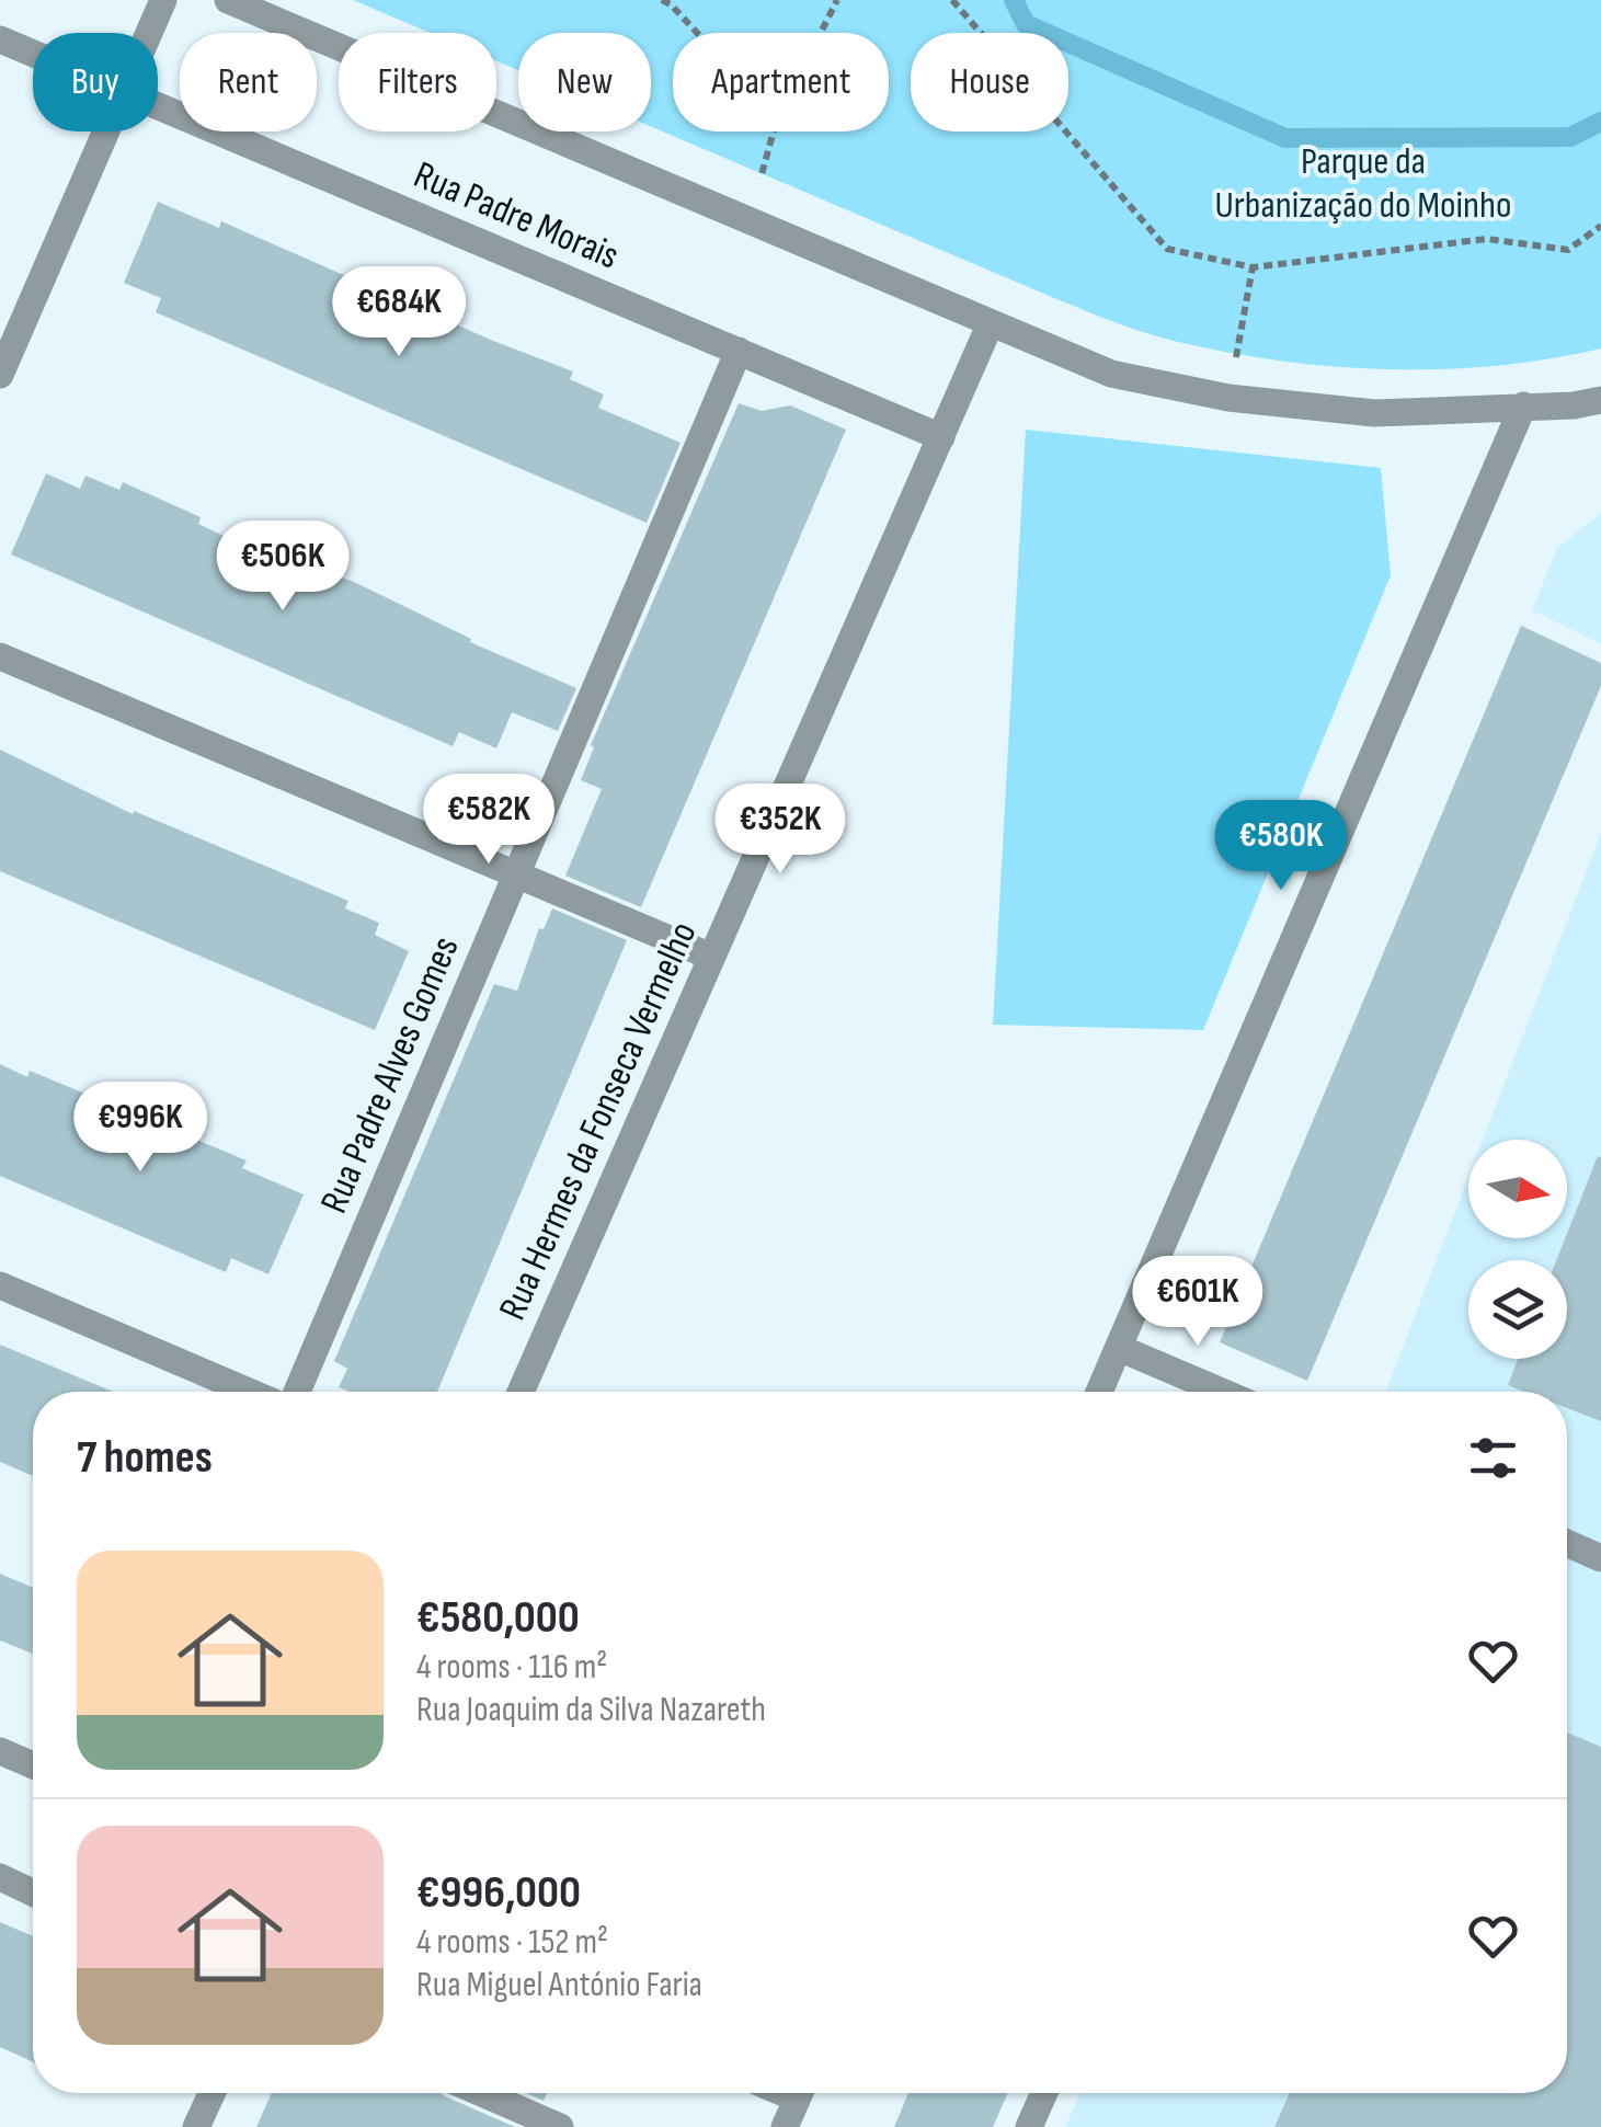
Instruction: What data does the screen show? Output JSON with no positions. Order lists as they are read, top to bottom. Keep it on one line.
{"streets":{"street":["Rua Padre Morais","Rua Padre Alves Gomes","Rua Hermes da Fonseca Vermelho"]},"crossings":[["Rua Padre Morais","Rua Padre Alves Gomes"],["Rua Padre Morais","Rua Hermes da Fonseca Vermelho"]],"parks":["Parque da Urbanização do Moinho"],"north":"right","page":{"chip":["Buy","Rent","Filters","New","Apartment","House"],"price":["€684K","€506K","€582K","€352K","€580K","€996K","€601K"],"heading":"7 homes","list":[{"name":"€580,000","note":"4 rooms · 116 m² · Rua Joaquim da Silva Nazareth"},{"name":"€996,000","note":"4 rooms · 152 m² · Rua Miguel António Faria"}]}}
